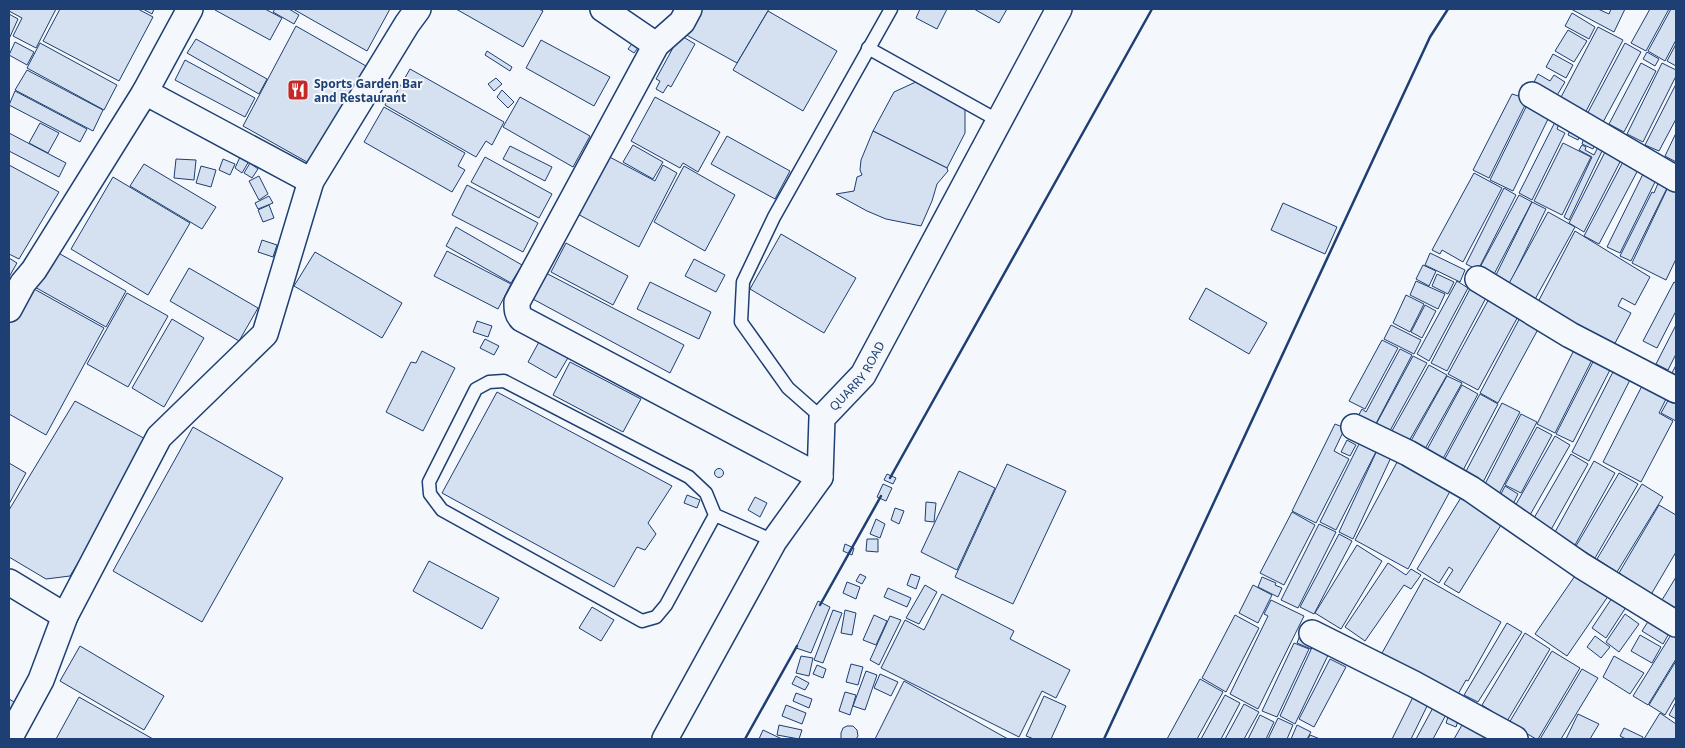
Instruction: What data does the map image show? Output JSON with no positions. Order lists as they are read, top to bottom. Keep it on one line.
{"streets":{"street":["QUARRY ROAD"]},"places":{"restaurant":["Sports Garden Bar and Restaurant"]}}
